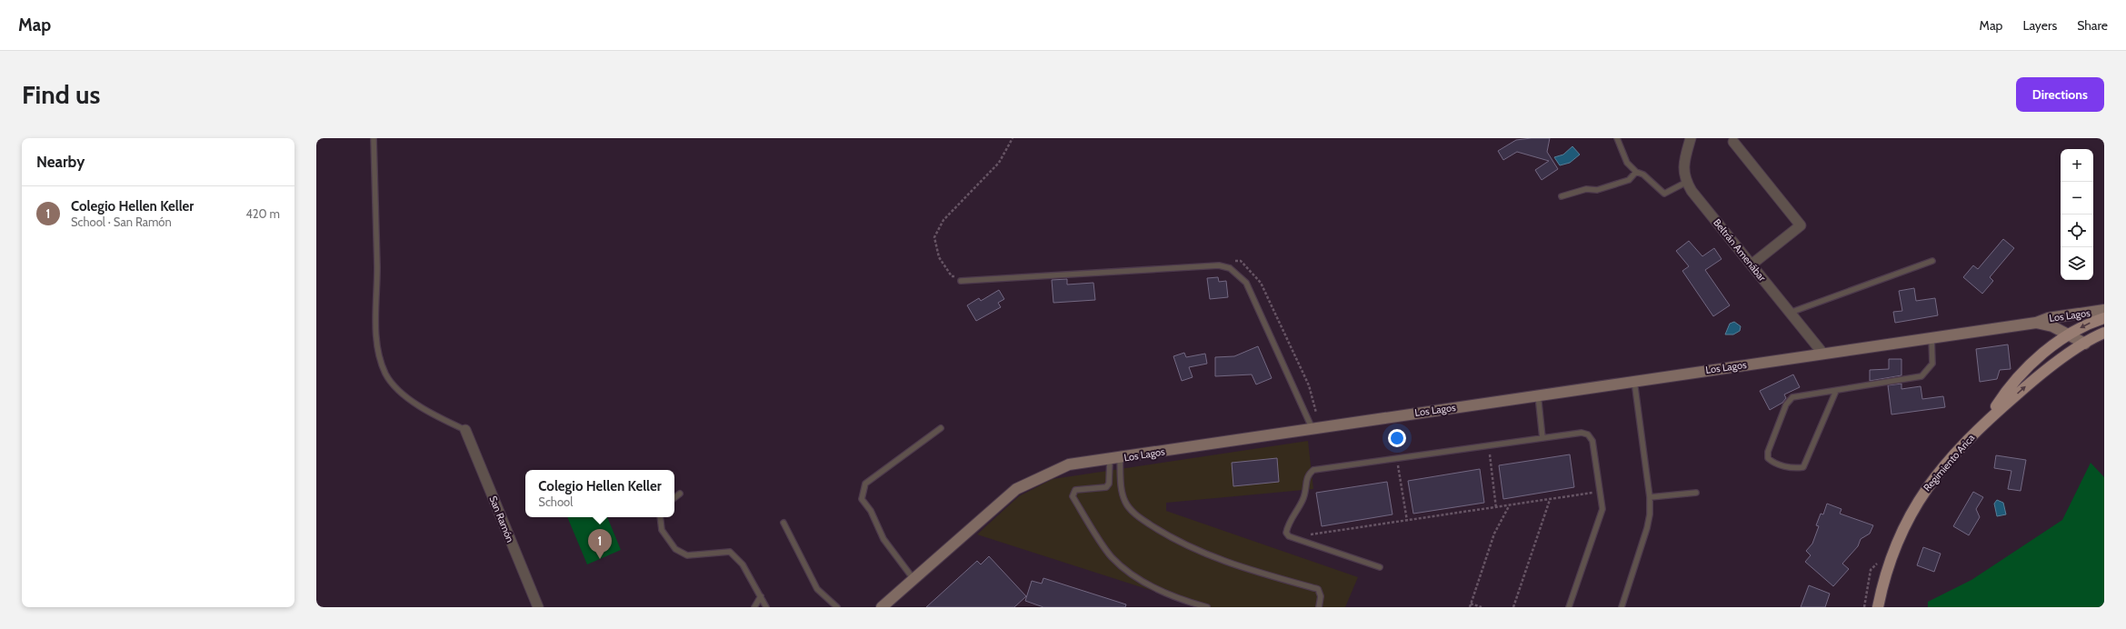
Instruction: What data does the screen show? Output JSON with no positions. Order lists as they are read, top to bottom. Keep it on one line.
{"streets":{"main road":["Los Lagos","Regimiento Arica"],"street":["Beltrán Amenábar","San Ramón"]},"crossings":[["Beltrán Amenábar","Los Lagos"],["Los Lagos","Regimiento Arica"]],"page":{"header":"Map","nav":["Map","Layers","Share"],"buttons":"Directions","title":"Find us","heading":"Nearby","map_buttons":["+","−"],"list":[{"mark":"1","name":"Colegio Hellen Keller","note":"School · San Ramón","value":"420 m"}],"popup":["Colegio Hellen Keller","School"],"pins":"1"}}
